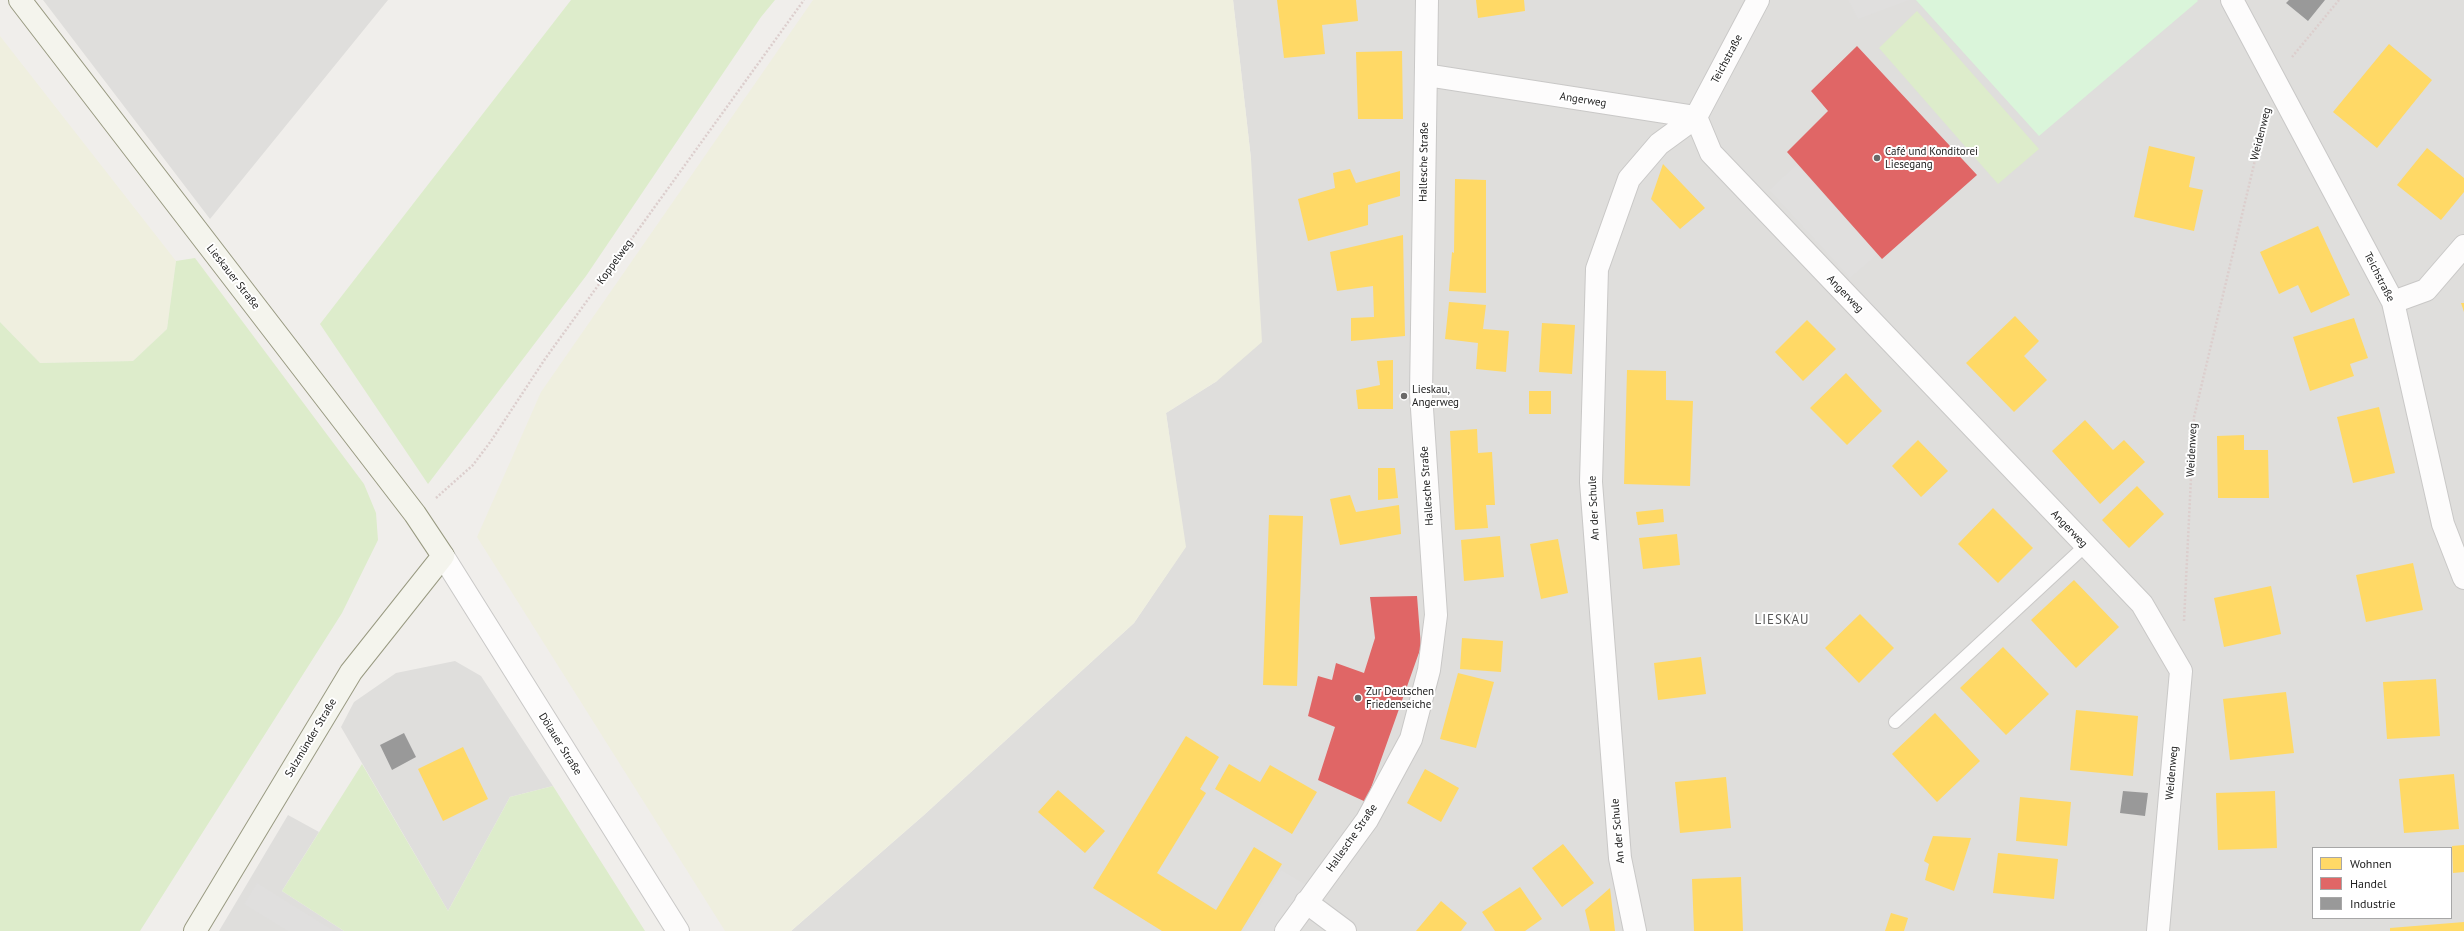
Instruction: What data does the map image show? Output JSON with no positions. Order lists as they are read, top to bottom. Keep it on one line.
{"streets":{"street":["Teichstraße","Angerweg","Weidenweg","Hallesche Straße","Lieskauer Straße","An der Schule","Salzmünder Straße","Dölauer Straße"],"path":["Koppelweg"]},"crossings":[["Teichstraße","Angerweg"],["Teichstraße","Weidenweg"],["Teichstraße","An der Schule"],["Angerweg","Weidenweg"],["Angerweg","Hallesche Straße"],["Angerweg","An der Schule"],["Koppelweg","Lieskauer Straße"],["Lieskauer Straße","Salzmünder Straße"],["Lieskauer Straße","Dölauer Straße"],["Salzmünder Straße","Dölauer Straße"]],"districts":["LIESKAU"],"places":["Café und Konditorei Liesegang","Lieskau, Angerweg","Zur Deutschen Friedenseiche"],"legend":["Wohnen","Handel","Industrie"]}
